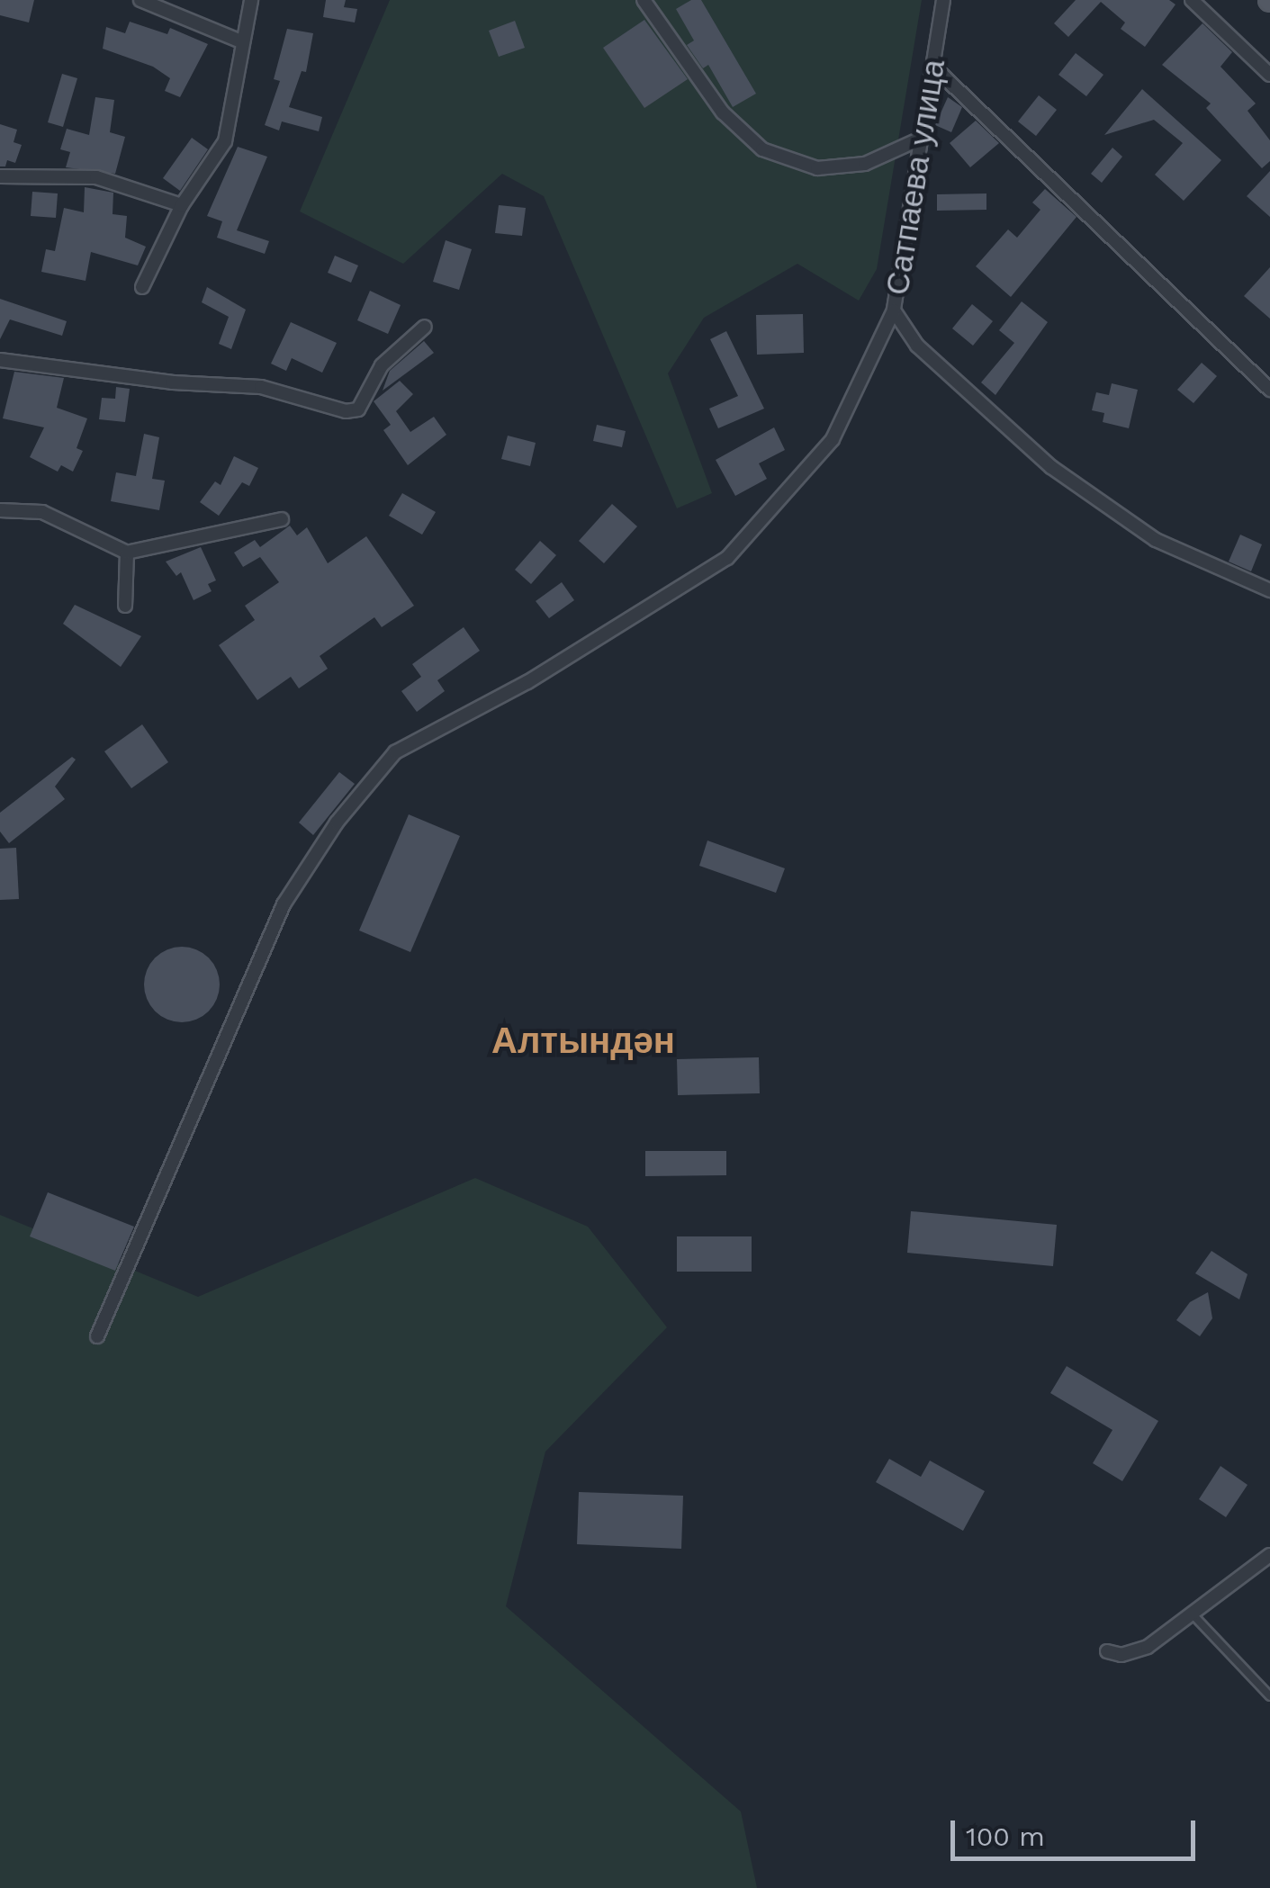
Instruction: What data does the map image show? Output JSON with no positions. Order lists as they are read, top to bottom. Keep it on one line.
{"streets":{"street":["Сатпаева улица"]},"districts":["Алтындән"],"scale_bar":"100 m"}
